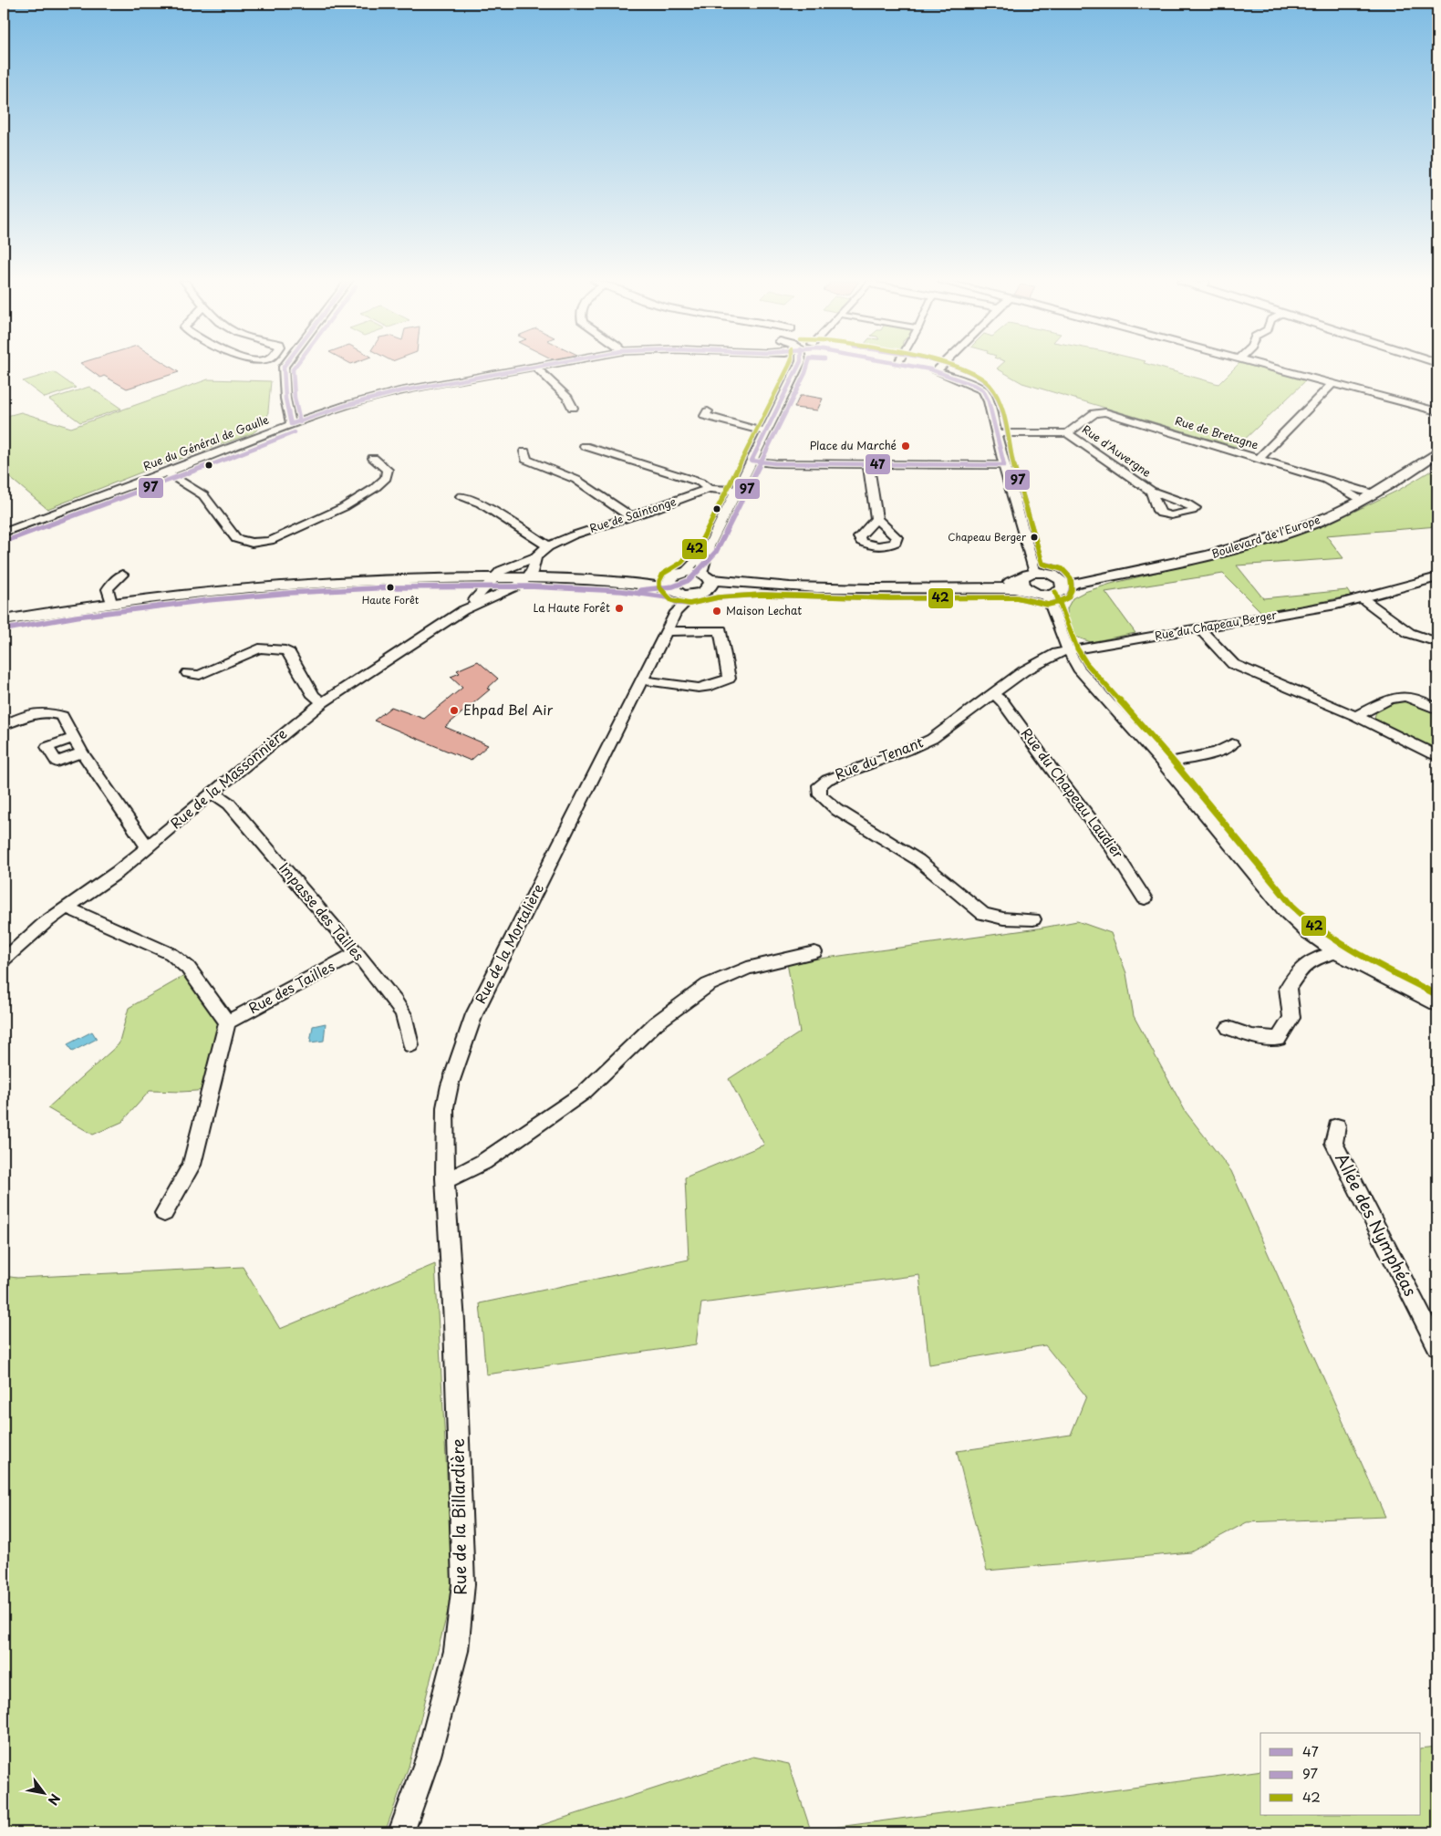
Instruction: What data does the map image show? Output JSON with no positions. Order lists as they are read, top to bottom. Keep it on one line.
{"streets":{"street":["Rue de Bretagne","Rue du Général de Gaulle","Rue d'Auvergne","Rue de Saintonge","Boulevard de l'Europe","Rue du Chapeau Berger","Rue du Tenant","Rue de la Massonnière","Rue du Chapeau Laudier","Impasse des Tailles","Rue de la Mortalière","Rue des Tailles","Allée des Nymphéas","Rue de la Billardière"]},"crossings":[["Rue de Bretagne","Rue d'Auvergne"],["Rue de Bretagne","Boulevard de l'Europe"],["Rue de Saintonge","Rue de la Massonnière"],["Rue du Chapeau Berger","Rue du Tenant"],["Rue du Tenant","Rue du Chapeau Laudier"],["Rue de la Massonnière","Impasse des Tailles"],["Impasse des Tailles","Rue des Tailles"],["Rue de la Mortalière","Rue de la Billardière"]],"places":["Place du Marché","Chapeau Berger","Haute Forêt","La Haute Forêt","Maison Lechat","Ehpad Bel Air"],"lines":["transit line 47","transit line 97","transit line 42"],"legend":["47","97","42"],"north":"bottom right"}
